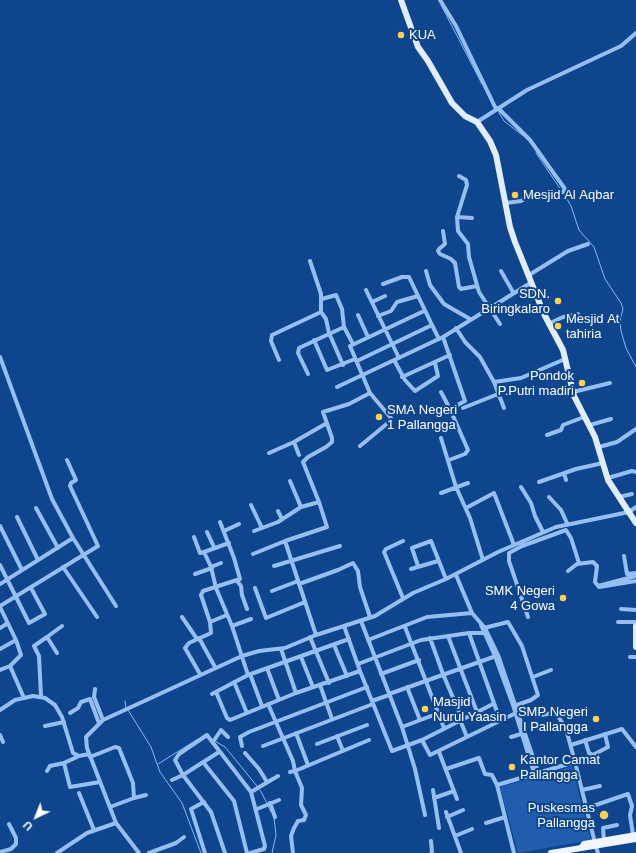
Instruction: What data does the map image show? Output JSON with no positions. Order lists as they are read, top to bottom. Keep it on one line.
{"places":["KUA","Mesjid Al Aqbar","SDN. Biringkalaro","Mesjid At tahiria","Pondok P.Putri madiri","SMA Negeri 1 Pallangga","SMK Negeri 4 Gowa","Masjid Nurul Yaasin","SMP Negeri I Pallangga","Kantor Camat Pallangga","Puskesmas Pallangga"],"north":"bottom left"}
